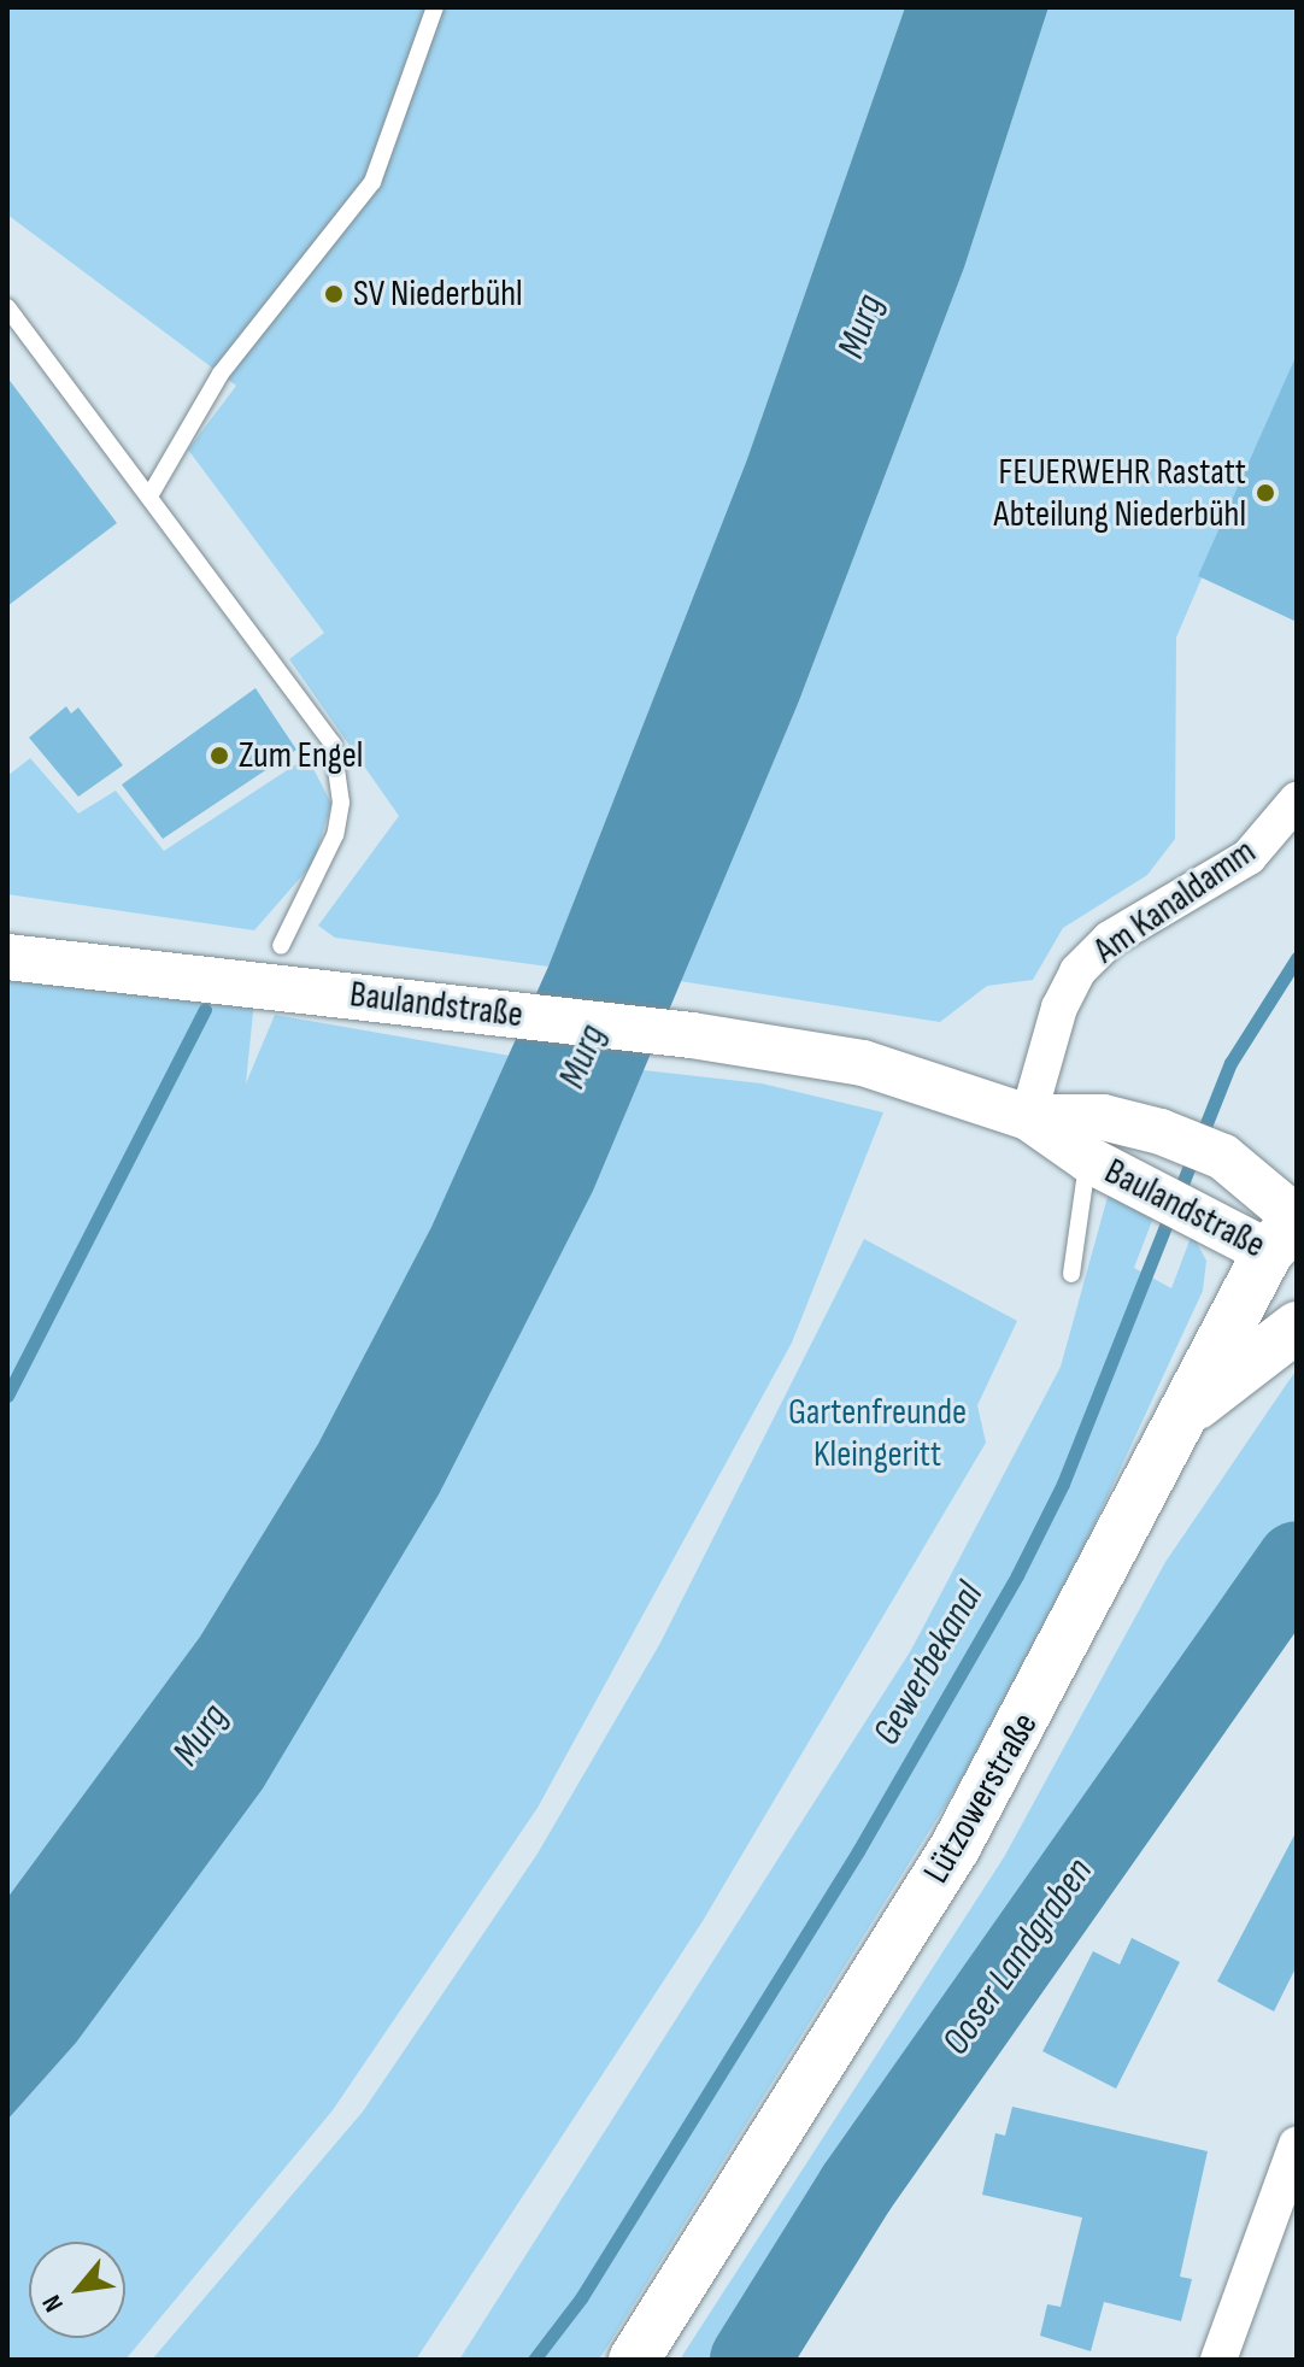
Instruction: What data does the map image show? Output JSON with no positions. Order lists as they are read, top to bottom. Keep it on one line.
{"streets":{"main road":["Lützowerstraße"],"street":["Am Kanaldamm","Baulandstraße"]},"crossings":[["Am Kanaldamm","Baulandstraße"],["Baulandstraße","Lützowerstraße"]],"water":["Murg","Gewerbekanal","Ooser Landgraben"],"parks":["Gartenfreunde Kleingeritt"],"places":["SV Niederbühl","FEUERWEHR Rastatt Abteilung Niederbühl","Zum Engel"],"north":"bottom left"}
